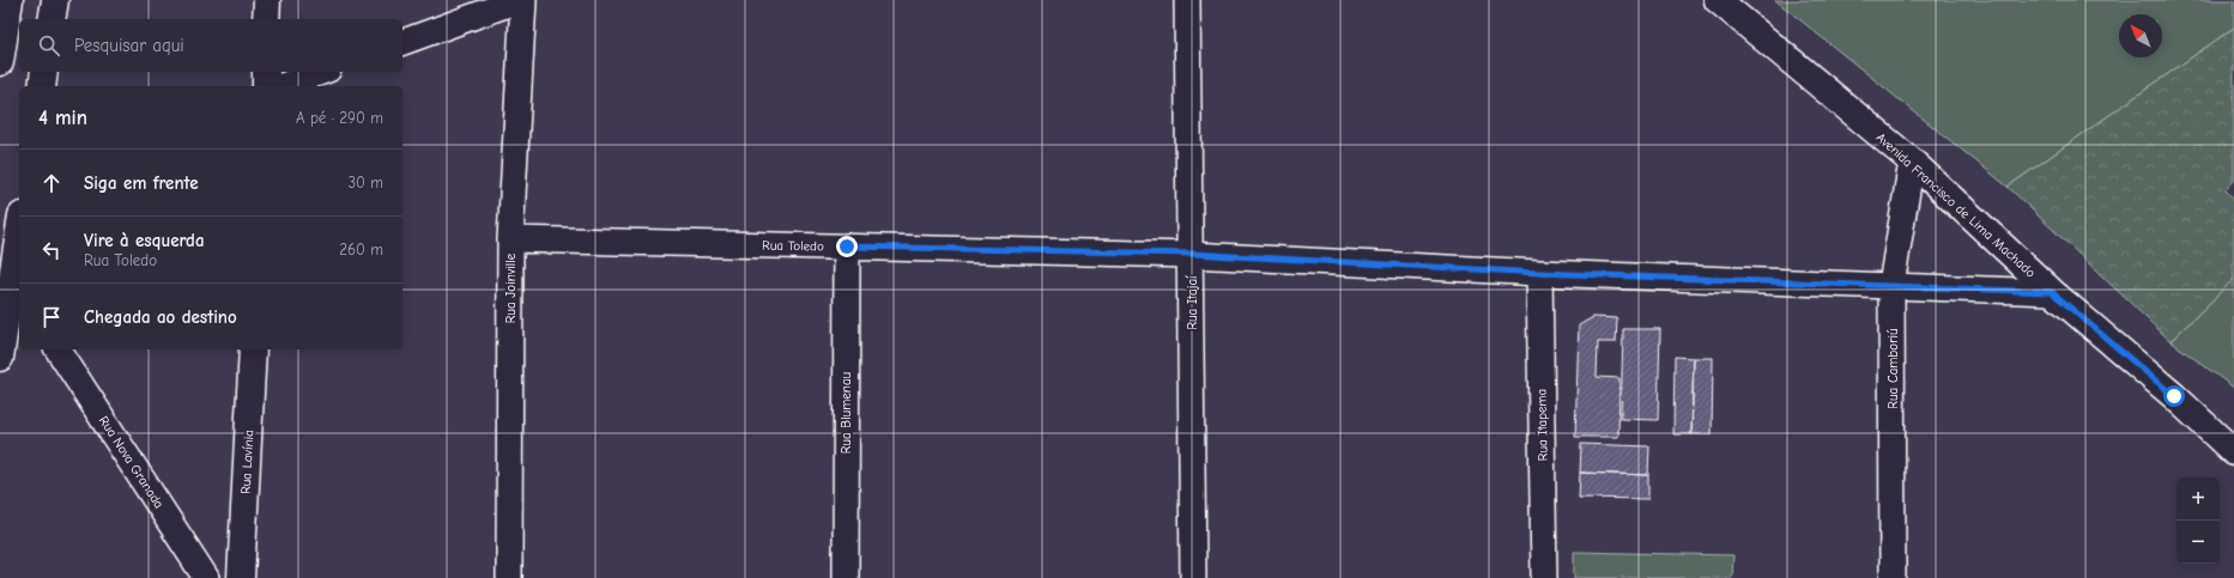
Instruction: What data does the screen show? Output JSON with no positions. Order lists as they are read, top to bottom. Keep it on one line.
{"streets":{"street":["Avenida Francisco de Lima Machado","Rua Toledo","Rua Joinville","Rua Itajaí","Rua Camboriú","Rua Blumenau","Rua Itapema","Rua Nova Granada","Rua Lavínia"]},"crossings":[["Avenida Francisco de Lima Machado","Rua Toledo"],["Avenida Francisco de Lima Machado","Rua Camboriú"],["Rua Toledo","Rua Joinville"],["Rua Toledo","Rua Itajaí"],["Rua Toledo","Rua Camboriú"],["Rua Toledo","Rua Blumenau"],["Rua Toledo","Rua Itapema"]],"north":"top left","page":{"search":"Pesquisar aqui","heading":["4 min","A pé · 290 m"],"list":[["Siga em frente","30 m"],["Vire à esquerda","Rua Toledo","260 m"],"Chegada ao destino"],"map_buttons":["+","−"]}}
